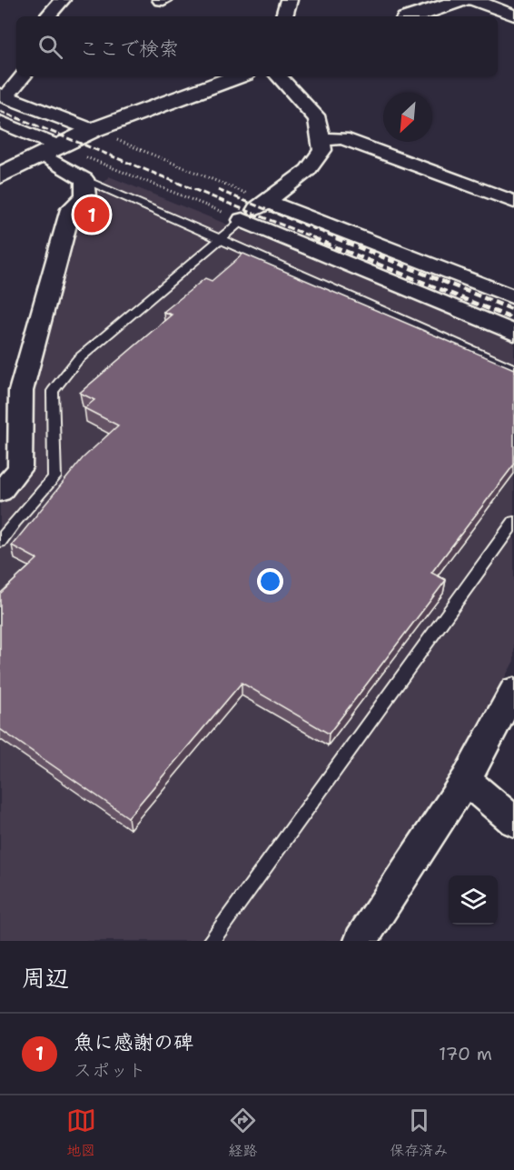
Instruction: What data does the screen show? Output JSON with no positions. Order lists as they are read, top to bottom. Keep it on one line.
{"north":"bottom left","page":{"search":"ここで検索","pins":"1","heading":"周辺","list":[{"mark":"1","name":"魚に感謝の碑","note":"スポット","value":"170 m"}],"nav":["地図","経路","保存済み"]}}
